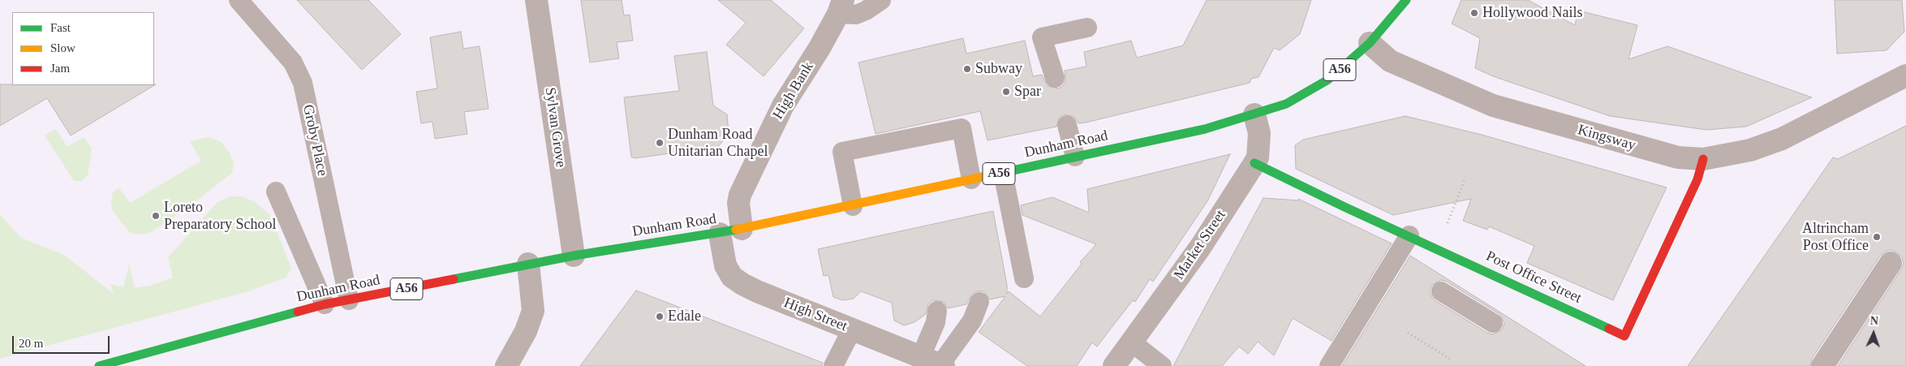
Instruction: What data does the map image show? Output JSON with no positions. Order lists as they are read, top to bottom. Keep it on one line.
{"streets":{"main road":["A56","Dunham Road","Post Office Street"],"street":["High Bank","Sylvan Grove","Kingsway","Market Street","High Street"],"lane":["Groby Place"]},"crossings":[["A56","Kingsway"],["A56","Dunham Road"],["A56","Market Street"],["High Bank","Dunham Road"],["Sylvan Grove","Dunham Road"],["Kingsway","Post Office Street"],["Groby Place","Dunham Road"],["Dunham Road","Market Street"],["Dunham Road","High Street"],["Market Street","Post Office Street"]],"places":["Hollywood Nails","Subway","Spar","Dunham Road Unitarian Chapel","Loreto Preparatory School","Altrincham Post Office","Edale"],"legend":["Fast","Slow","Jam"],"scale_bar":"20 m","north":"top"}
